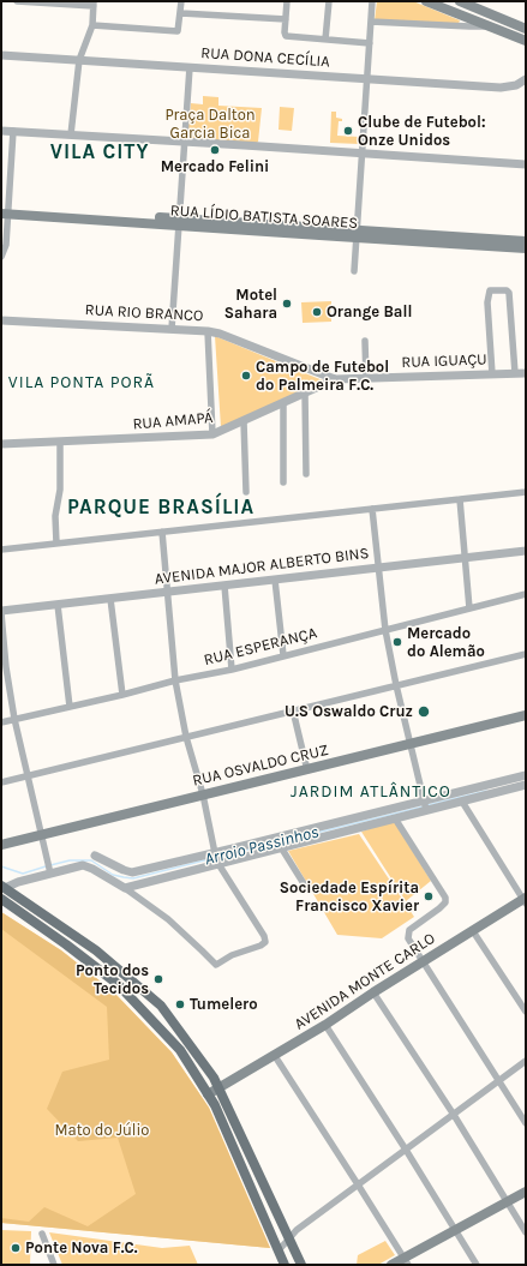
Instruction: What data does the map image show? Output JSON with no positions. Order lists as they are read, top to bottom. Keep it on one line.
{"streets":{"main road":["RUA LÍDIO BATISTA SOARES","RUA OSVALDO CRUZ","AVENIDA MONTE CARLO"],"street":["RUA DONA CECÍLIA","RUA RIO BRANCO","RUA IGUAÇU","RUA AMAPÁ","AVENIDA MAJOR ALBERTO BINS","RUA ESPERANÇA"]},"crossings":[["RUA RIO BRANCO","RUA IGUAÇU"],["RUA RIO BRANCO","RUA AMAPÁ"],["RUA IGUAÇU","RUA AMAPÁ"]],"districts":["VILA CITY","VILA PONTA PORÃ","PARQUE BRASÍLIA","JARDIM ATLÂNTICO"],"water":["Arroio Passinhos"],"parks":["Praça Dalton Garcia Bica","Mato do Júlio"],"places":["Clube de Futebol: Onze Unidos","Mercado Felini","Motel Sahara","Orange Ball","Campo de Futebol do Palmeira F.C.","Mercado do Alemão","U.S Oswaldo Cruz","Sociedade Espírita Francisco Xavier","Ponto dos Tecidos","Tumelero","Ponte Nova F.C."]}
